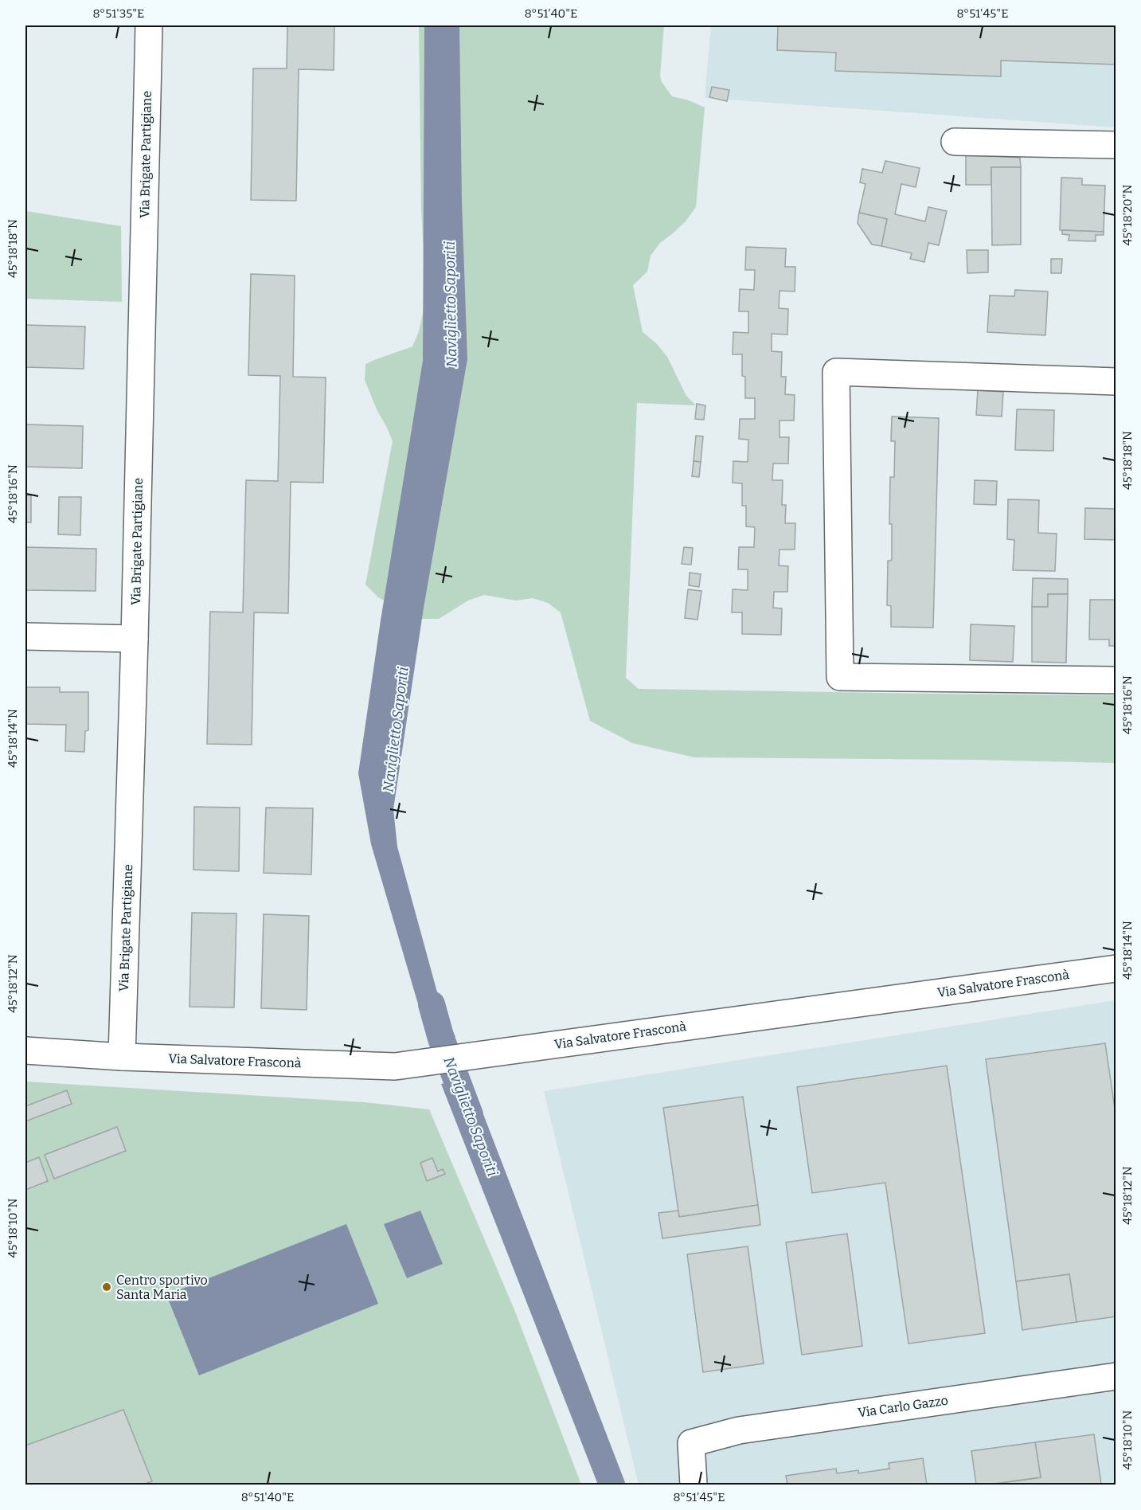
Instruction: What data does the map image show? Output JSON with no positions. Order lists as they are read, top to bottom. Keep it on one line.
{"streets":{"street":["Via Brigate Partigiane","Via Salvatore Frasconà","Via Carlo Gazzo"]},"crossings":[["Via Brigate Partigiane","Via Salvatore Frasconà"]],"water":["Naviglietto Saporiti"],"places":["Centro sportivo Santa Maria"],"coordinates":["8°51'35\"E","8°51'40\"E","8°51'45\"E","45°18'20\"N","45°18'18\"N","45°18'16\"N","45°18'14\"N","45°18'12\"N","45°18'10\"N"]}
